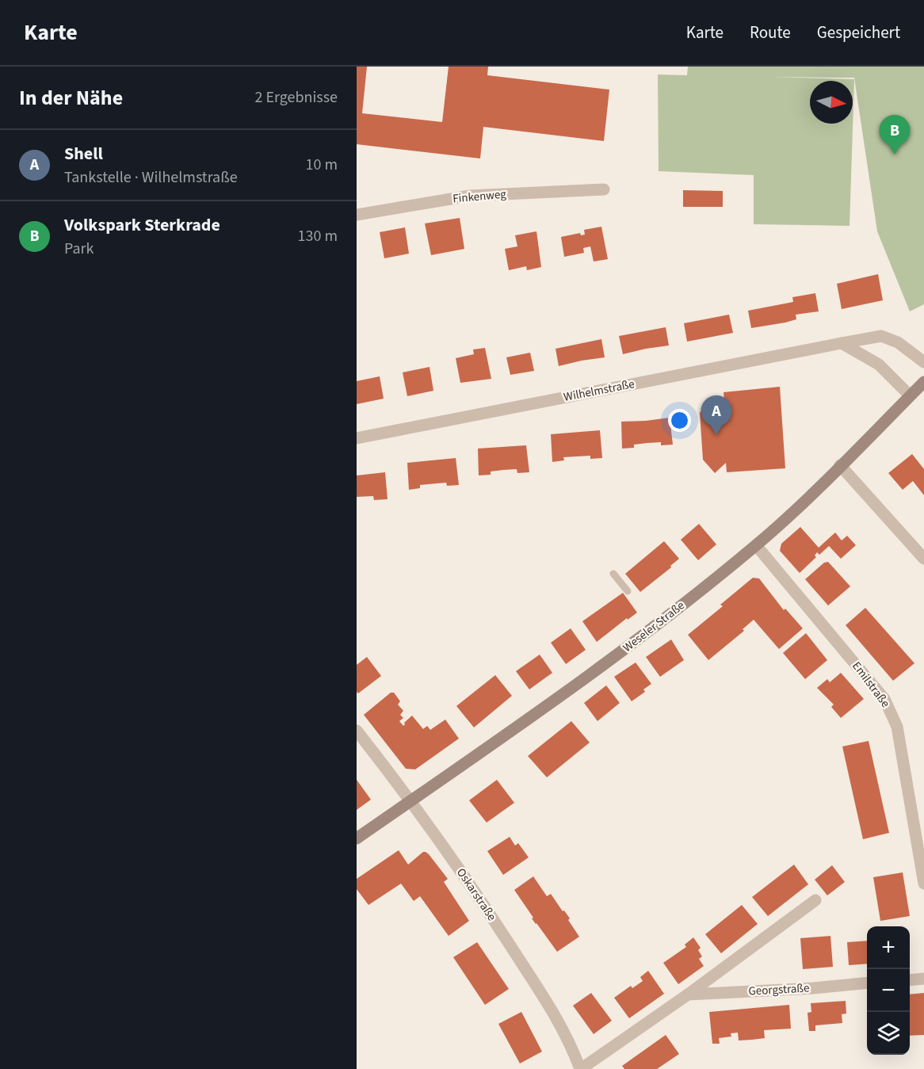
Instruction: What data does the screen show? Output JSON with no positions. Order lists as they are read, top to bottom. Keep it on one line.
{"streets":{"main road":["Weseler Straße"],"street":["Finkenweg","Wilhelmstraße","Emilstraße","Oskarstraße","Georgstraße"]},"crossings":[["Weseler Straße","Emilstraße"],["Weseler Straße","Oskarstraße"]],"north":"right","page":{"header":"Karte","nav":["Karte","Route","Gespeichert"],"heading":["In der Nähe","2 Ergebnisse"],"pins":["B","A"],"list":[{"mark":"A","name":"Shell","note":"Tankstelle · Wilhelmstraße","value":"10 m"},{"mark":"B","name":"Volkspark Sterkrade","note":"Park","value":"130 m"}],"map_buttons":["+","−"]}}
